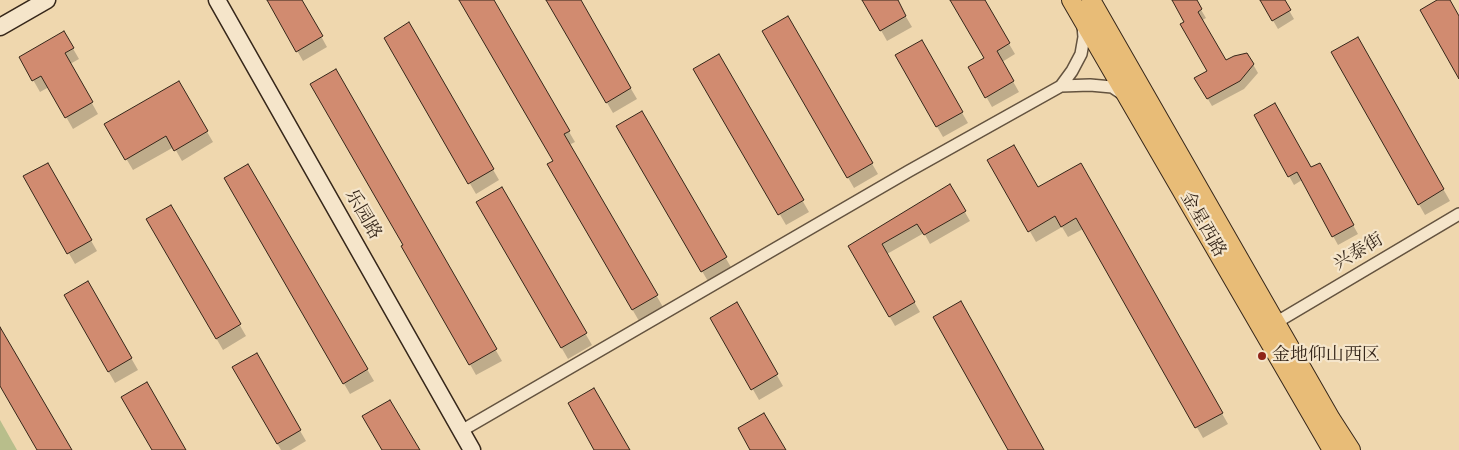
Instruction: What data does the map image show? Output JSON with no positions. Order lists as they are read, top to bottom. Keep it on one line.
{"streets":{"main road":["金星西路"],"street":["乐园路","兴泰街"]},"crossings":[["金星西路","兴泰街"]],"places":["金地仰山西区"]}
